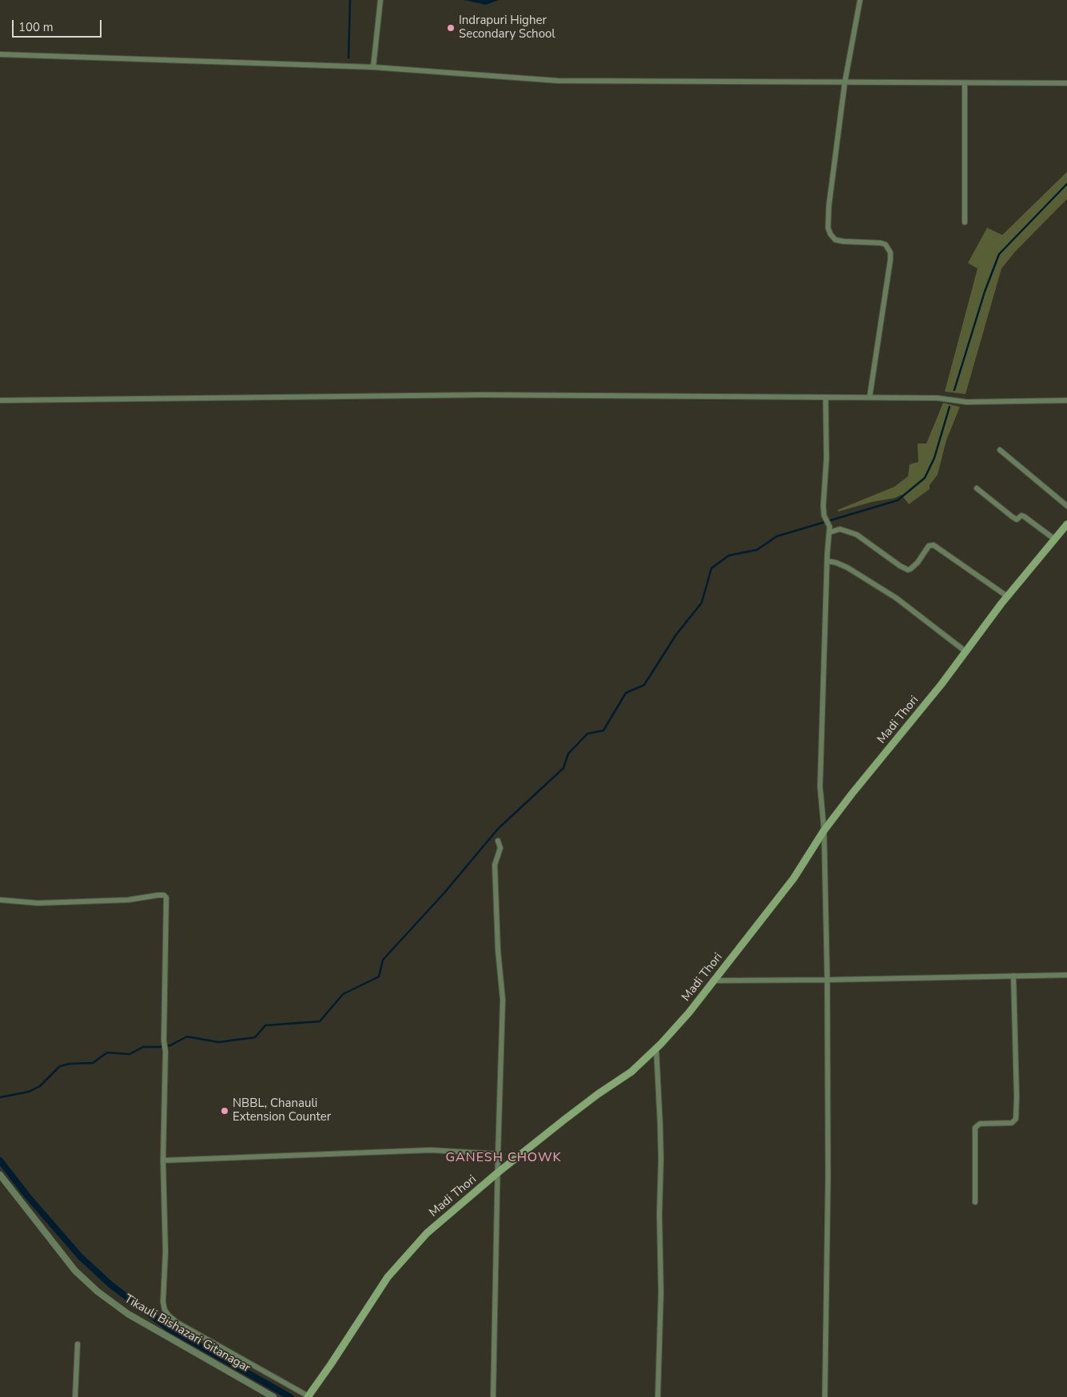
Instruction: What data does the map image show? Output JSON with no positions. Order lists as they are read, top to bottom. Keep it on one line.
{"streets":{"main road":["Madi Thori"],"street":["Tikauli Bishazari Gitanagar"]},"districts":["GANESH CHOWK"],"places":["Indrapuri Higher Secondary School","NBBL, Chanauli Extension Counter"],"scale_bar":"100 m"}
